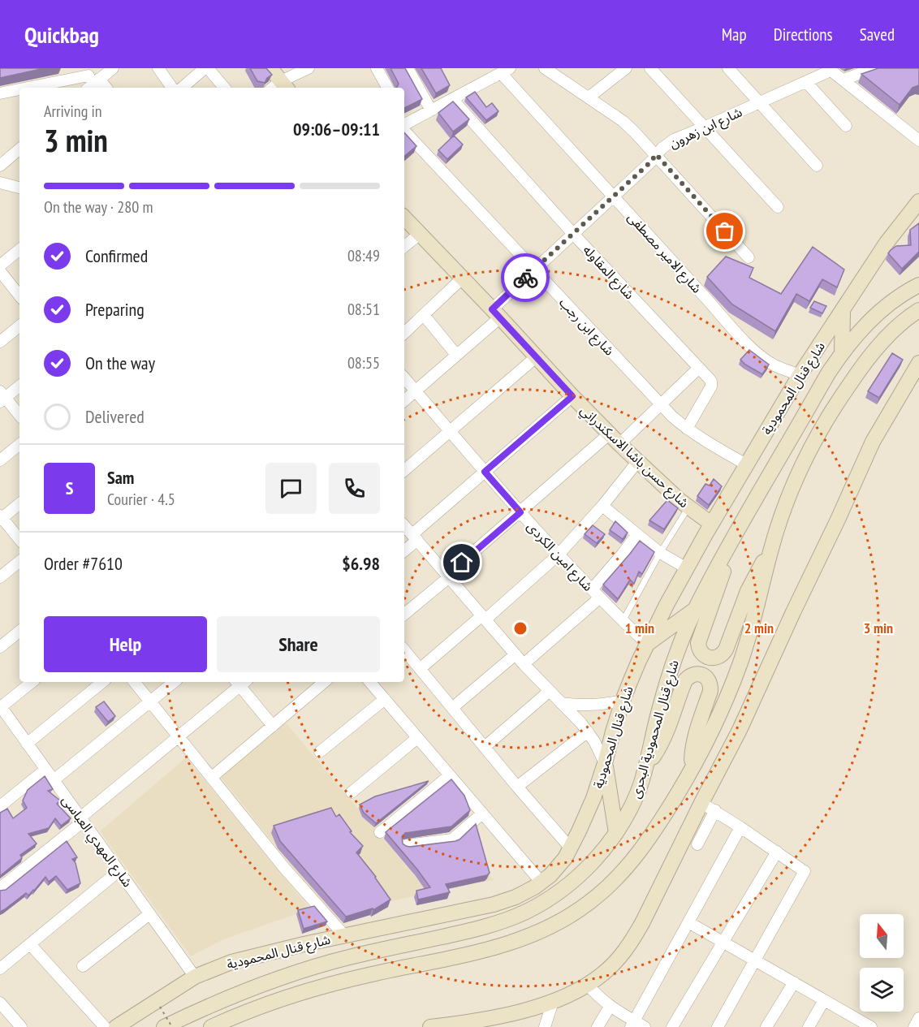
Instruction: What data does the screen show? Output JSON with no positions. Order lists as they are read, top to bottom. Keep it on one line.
{"streets":{"main road":["شارع قنال المحمودية","شارع حسن باشا الاسكندراني","شارع قنال المحمودية البحرى"],"street":["شارع ابن زهرون","شارع الامير مصطفى","شارع المقاوله","شارع ابن رجب","شارع امين الكردى","شارع المهدي العباسى"]},"crossings":[["شارع ابن زهرون","شارع الامير مصطفى"],["شارع ابن زهرون","شارع المقاوله"],["شارع ابن زهرون","شارع ابن رجب"],["شارع ابن زهرون","شارع حسن باشا الاسكندراني"],["شارع ابن زهرون","شارع امين الكردى"],["شارع الامير مصطفى","شارع قنال المحمودية"],["شارع المقاوله","شارع ابن رجب"],["شارع ابن رجب","شارع قنال المحمودية"],["شارع قنال المحمودية","شارع حسن باشا الاسكندراني"],["شارع قنال المحمودية","شارع امين الكردى"],["شارع قنال المحمودية","شارع المهدي العباسى"]],"north":"top","page":{"header":"Quickbag","nav":["Map","Directions","Saved"],"heading":["3 min","Arriving in","09:06–09:11"],"panel":["Sam","Courier · 4.5","Order #7610","$6.98"],"bar":"On the way · 280 m","list":[["Confirmed","08:49"],["Preparing","08:51"],["On the way","08:55"],"Delivered"],"round":"S","buttons":["Help","Share"]},"rings":["1 min","2 min","3 min"]}
